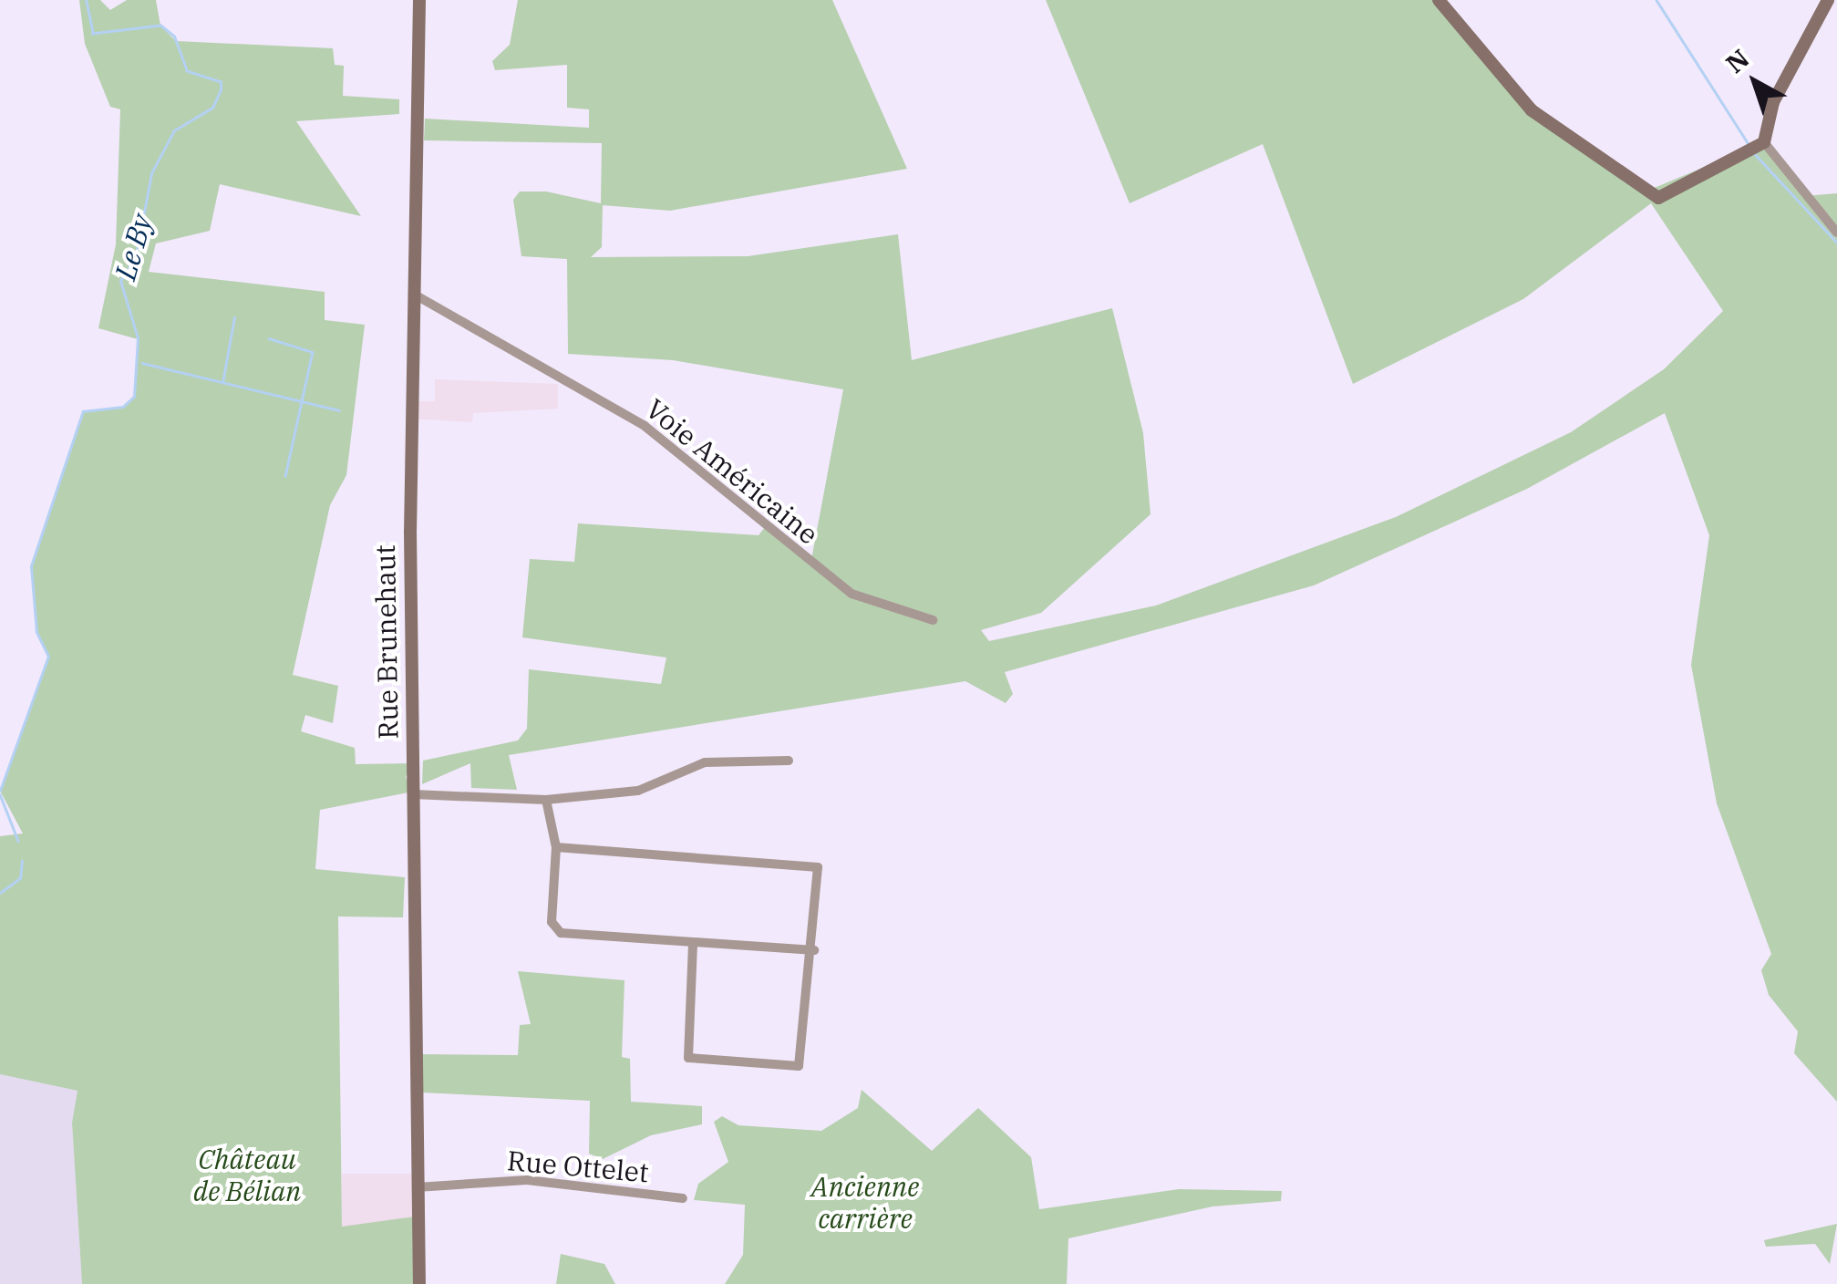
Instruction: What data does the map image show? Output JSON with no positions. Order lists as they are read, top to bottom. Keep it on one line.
{"streets":{"street":["Voie Américaine","Rue Brunehaut","Rue Ottelet"]},"crossings":[["Voie Américaine","Rue Brunehaut"],["Rue Brunehaut","Rue Ottelet"]],"water":["Le By"],"parks":["Château de Bélian","Ancienne carrière"],"north":"top left"}
